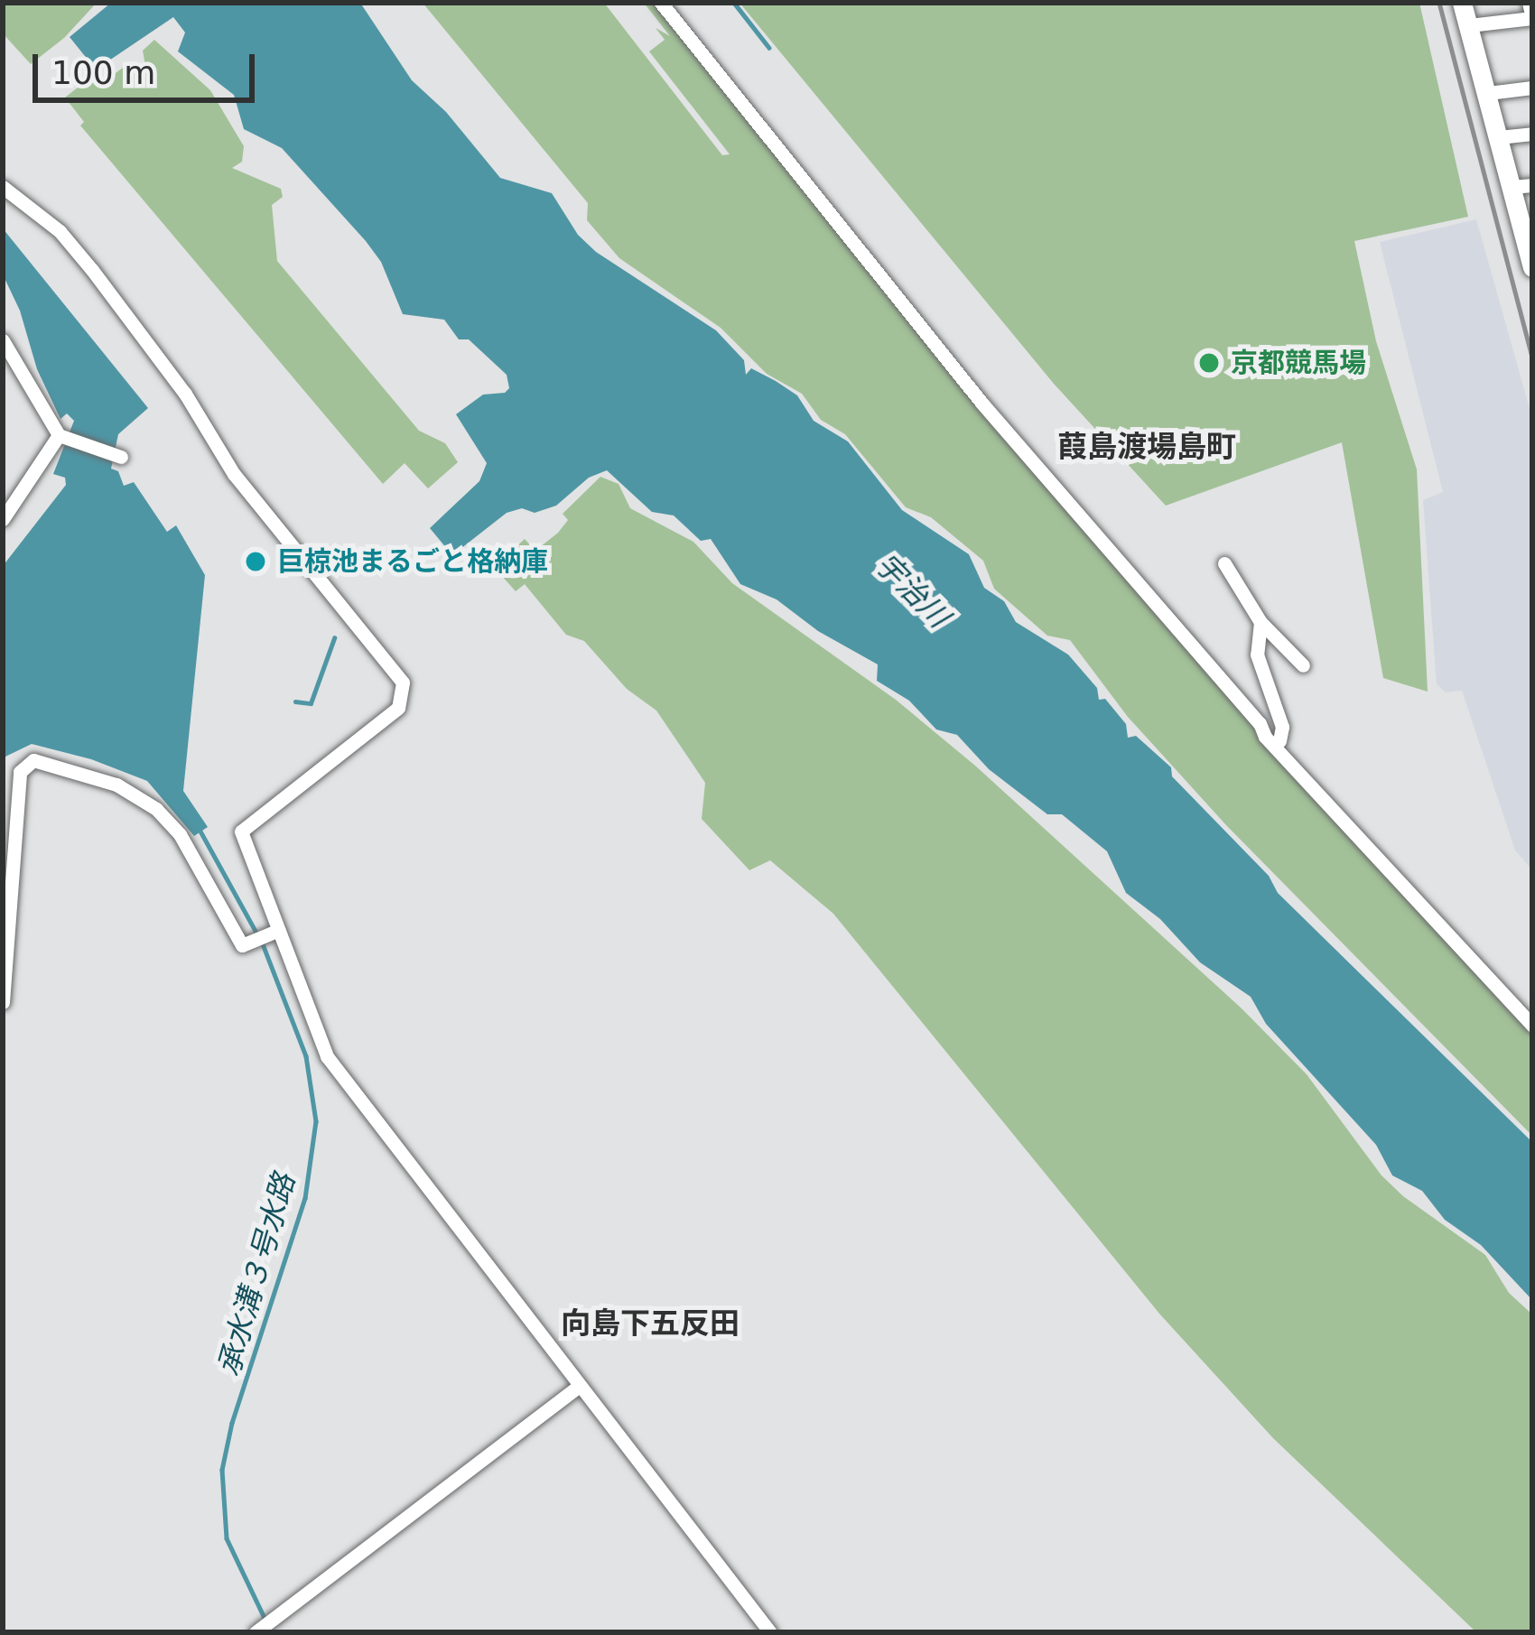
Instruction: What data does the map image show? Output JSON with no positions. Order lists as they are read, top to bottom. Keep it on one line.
{"districts":["葭島渡場島町","向島下五反田"],"water":["宇治川","承水溝３号水路"],"places":["京都競馬場","巨椋池まるごと格納庫"],"scale_bar":"100 m"}
